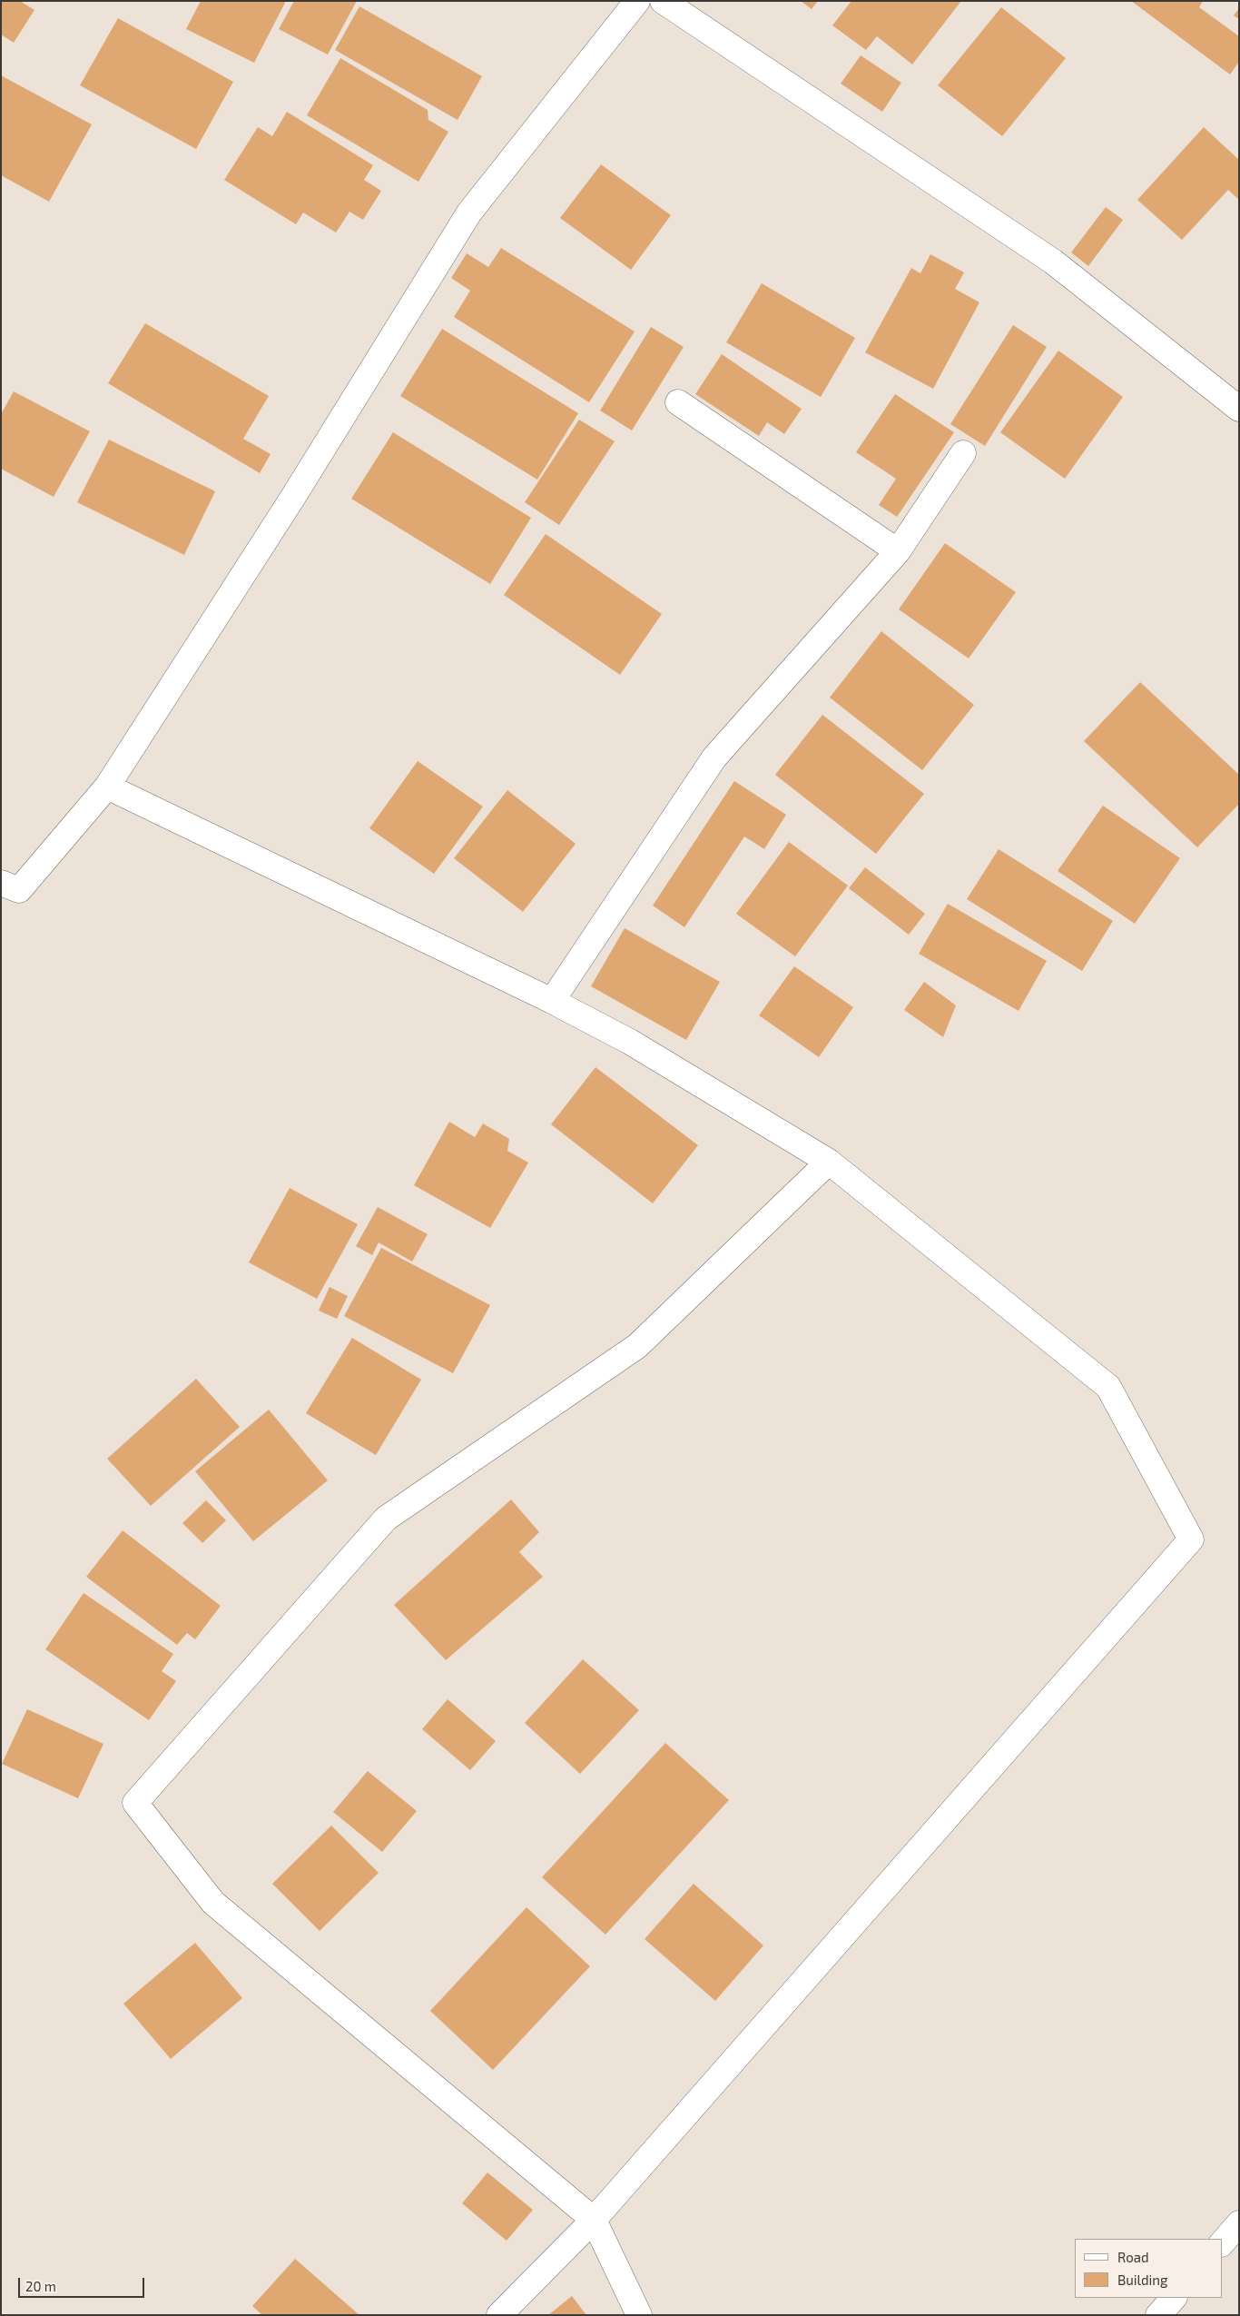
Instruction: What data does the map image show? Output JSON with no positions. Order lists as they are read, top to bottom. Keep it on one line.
{"legend":["Road","Building"],"scale_bar":"20 m"}
